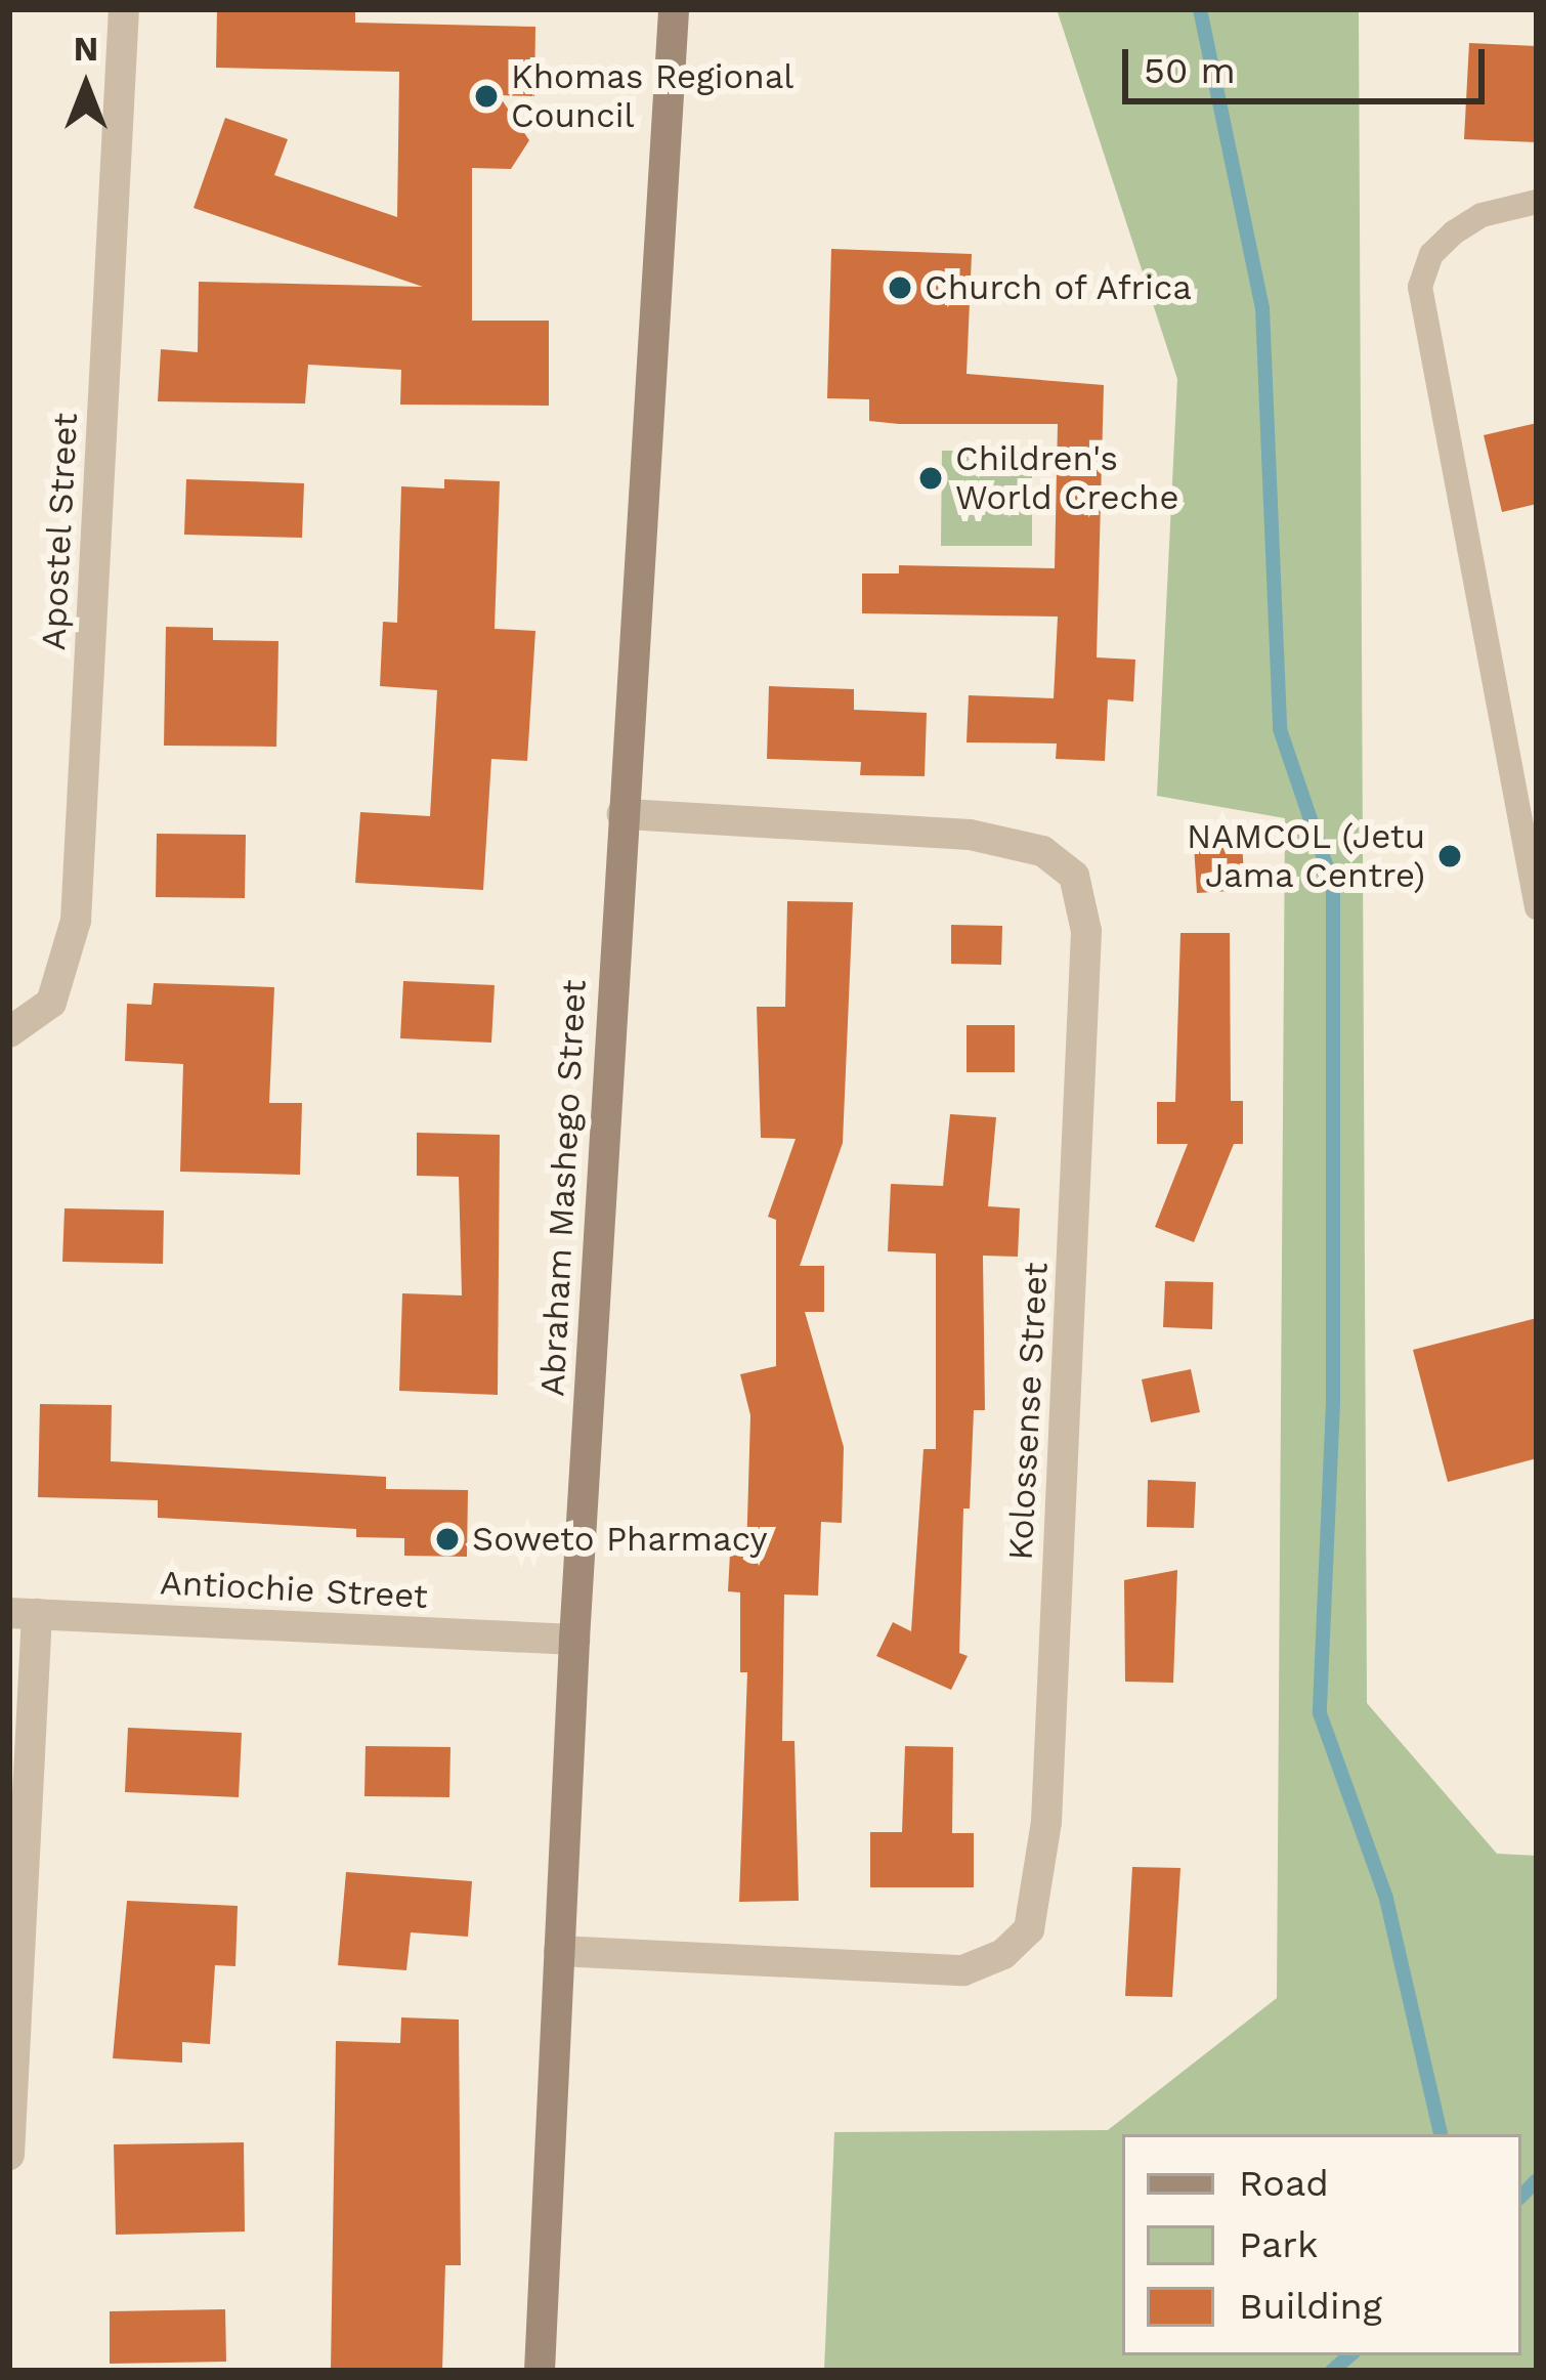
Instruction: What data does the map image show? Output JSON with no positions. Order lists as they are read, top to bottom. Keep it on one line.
{"streets":{"main road":["Abraham Mashego Street"],"street":["Apostel Street","Kolossense Street","Antiochie Street"]},"crossings":[["Abraham Mashego Street","Kolossense Street"],["Abraham Mashego Street","Antiochie Street"]],"places":["Khomas Regional Council","Church of Africa","Children's World Creche","NAMCOL (Jetu Jama Centre)","Soweto Pharmacy"],"legend":["Road","Park","Building"],"scale_bar":"50 m","north":"top"}
